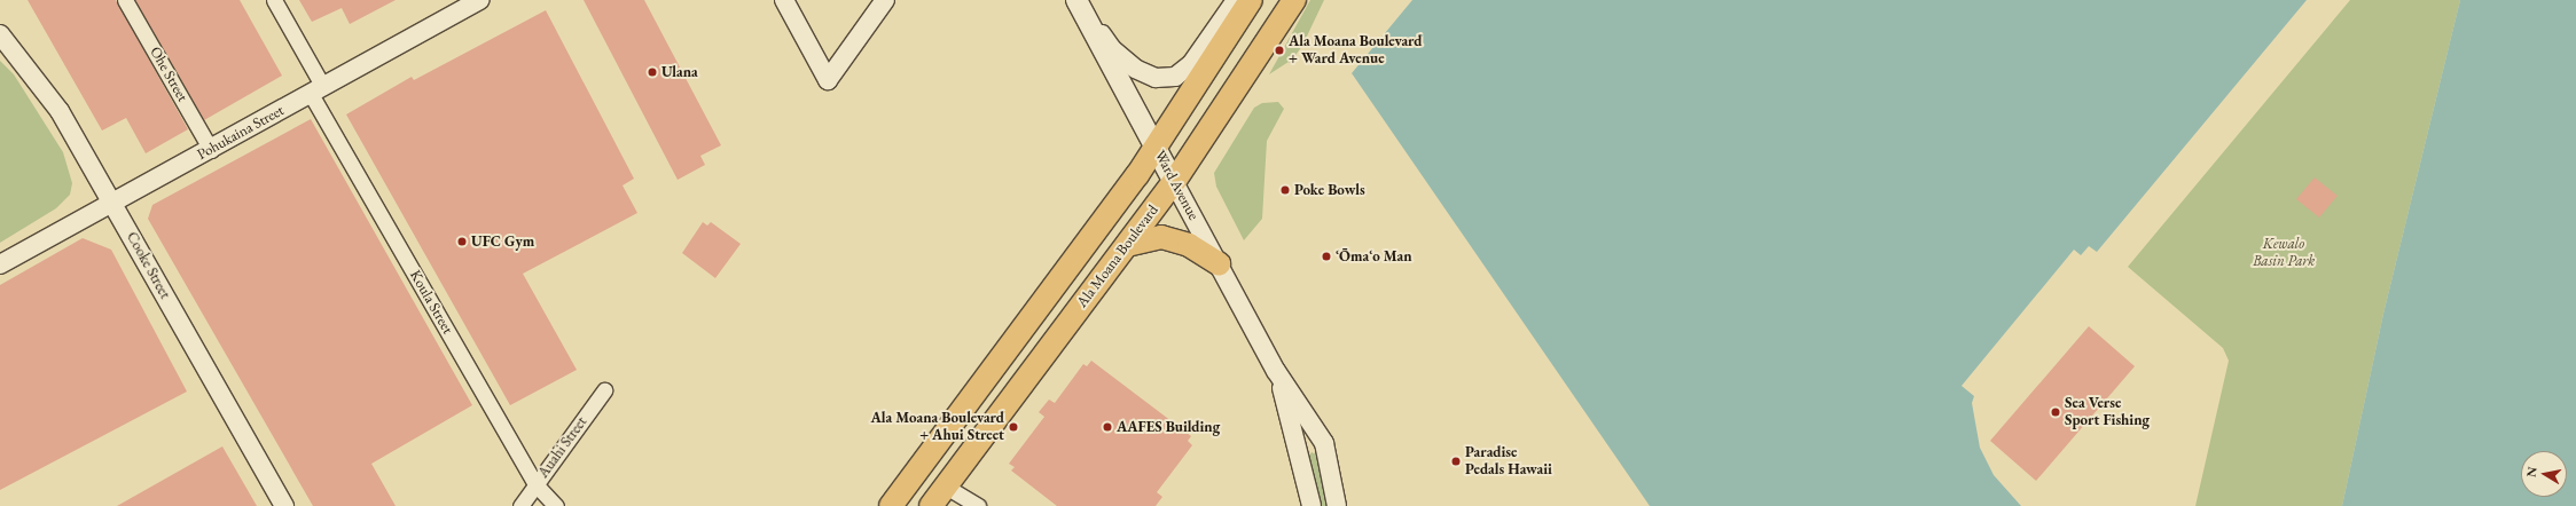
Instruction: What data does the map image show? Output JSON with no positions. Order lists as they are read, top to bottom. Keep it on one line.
{"streets":{"main road":["Ward Avenue","Ala Moana Boulevard"],"street":["Ohe Street","Pohukaina Street","Cooke Street","Koula Street","Auahi Street"]},"crossings":[["Ohe Street","Pohukaina Street"],["Pohukaina Street","Cooke Street"],["Pohukaina Street","Koula Street"],["Ward Avenue","Ala Moana Boulevard"],["Koula Street","Auahi Street"]],"parks":["Kewalo Basin Park"],"places":["Ala Moana Boulevard + Ward Avenue","Ulana","Poke Bowls","UFC Gym","ʻŌmaʻo Man","Sea Verse Sport Fishing","Ala Moana Boulevard + Ahui Street","AAFES Building","Paradise Pedals Hawaii"],"north":"left"}
